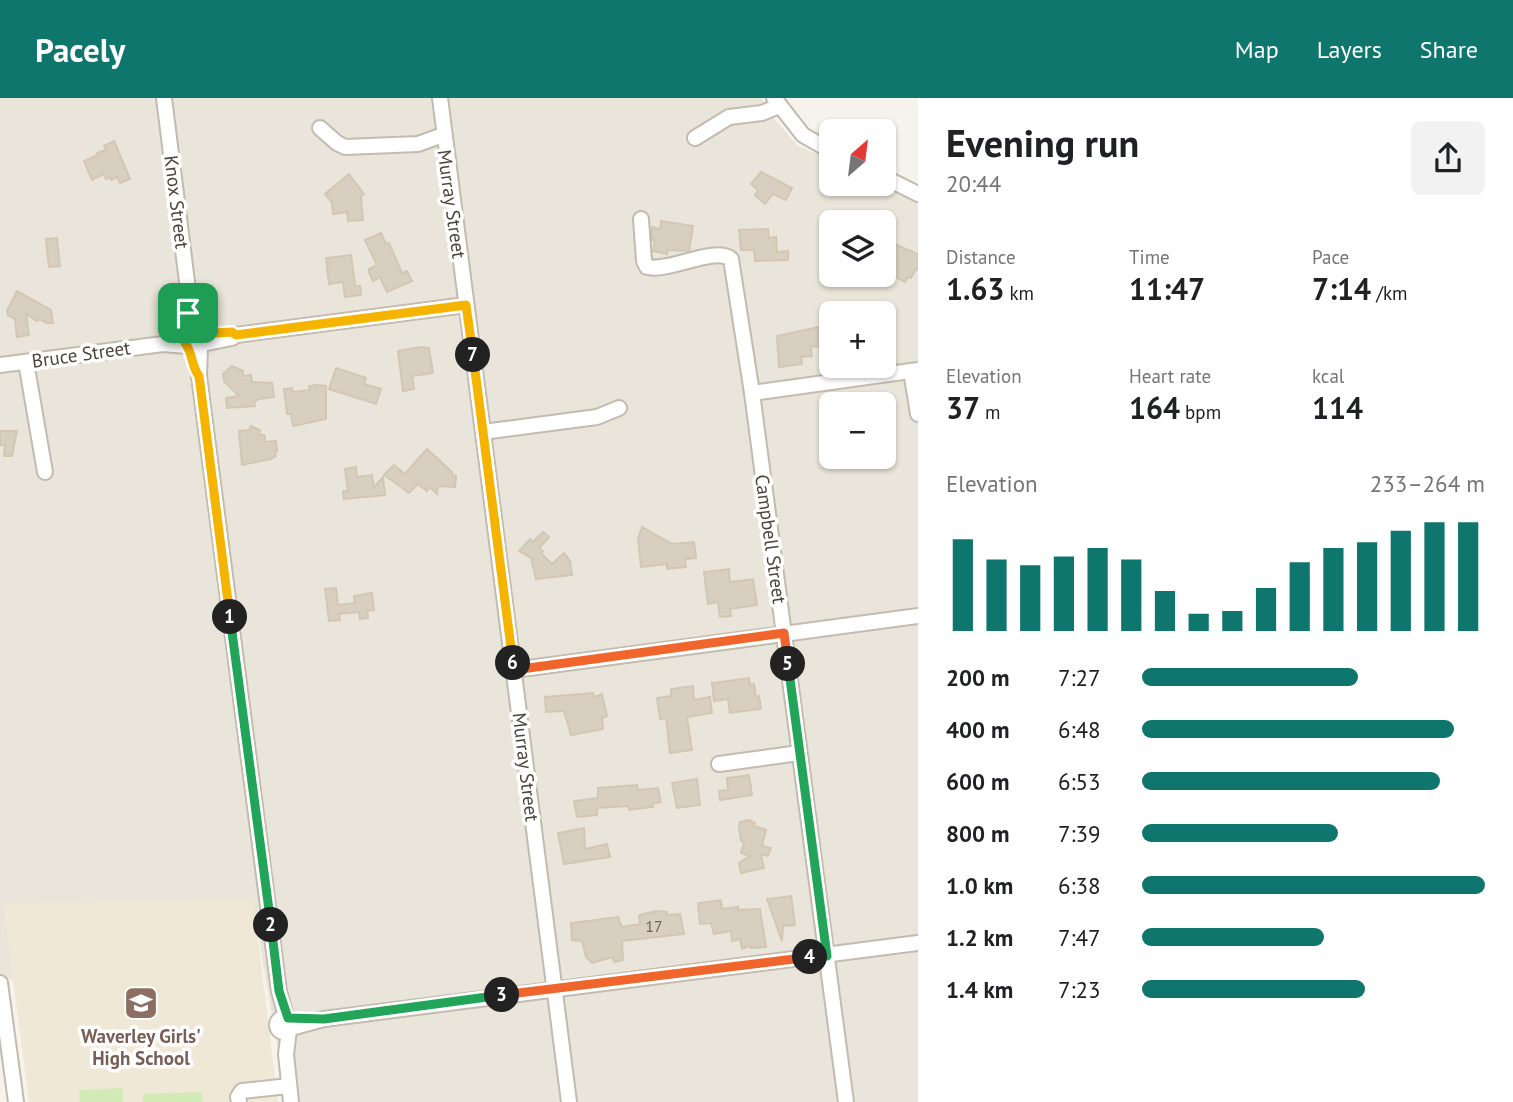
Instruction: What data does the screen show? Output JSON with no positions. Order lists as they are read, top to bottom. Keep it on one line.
{"streets":{"street":["Knox Street","Murray Street","Bruce Street","Campbell Street"]},"crossings":[["Knox Street","Bruce Street"],["Murray Street","Bruce Street"]],"places":{"school or university":["Waverley Girls' High School"]},"house_numbers":["17"],"north":"top right","page":{"header":"Pacely","nav":["Map","Layers","Share"],"heading":["Evening run","20:44"],"map_buttons":["+","−"],"stats":[["Distance","1.63 km"],["Time","11:47"],["Pace","7:14 /km"],["Elevation","37 m"],["Heart rate","164 bpm"],["kcal","114"]],"pins":["7","1","6","5","2","4","3"],"chart":["Elevation","233–264 m"],"list":[{"name":"200 m","note":"7:27"},{"name":"400 m","note":"6:48"},{"name":"600 m","note":"6:53"},{"name":"800 m","note":"7:39"},{"name":"1.0 km","note":"6:38"},{"name":"1.2 km","note":"7:47"},{"name":"1.4 km","note":"7:23"}]}}
